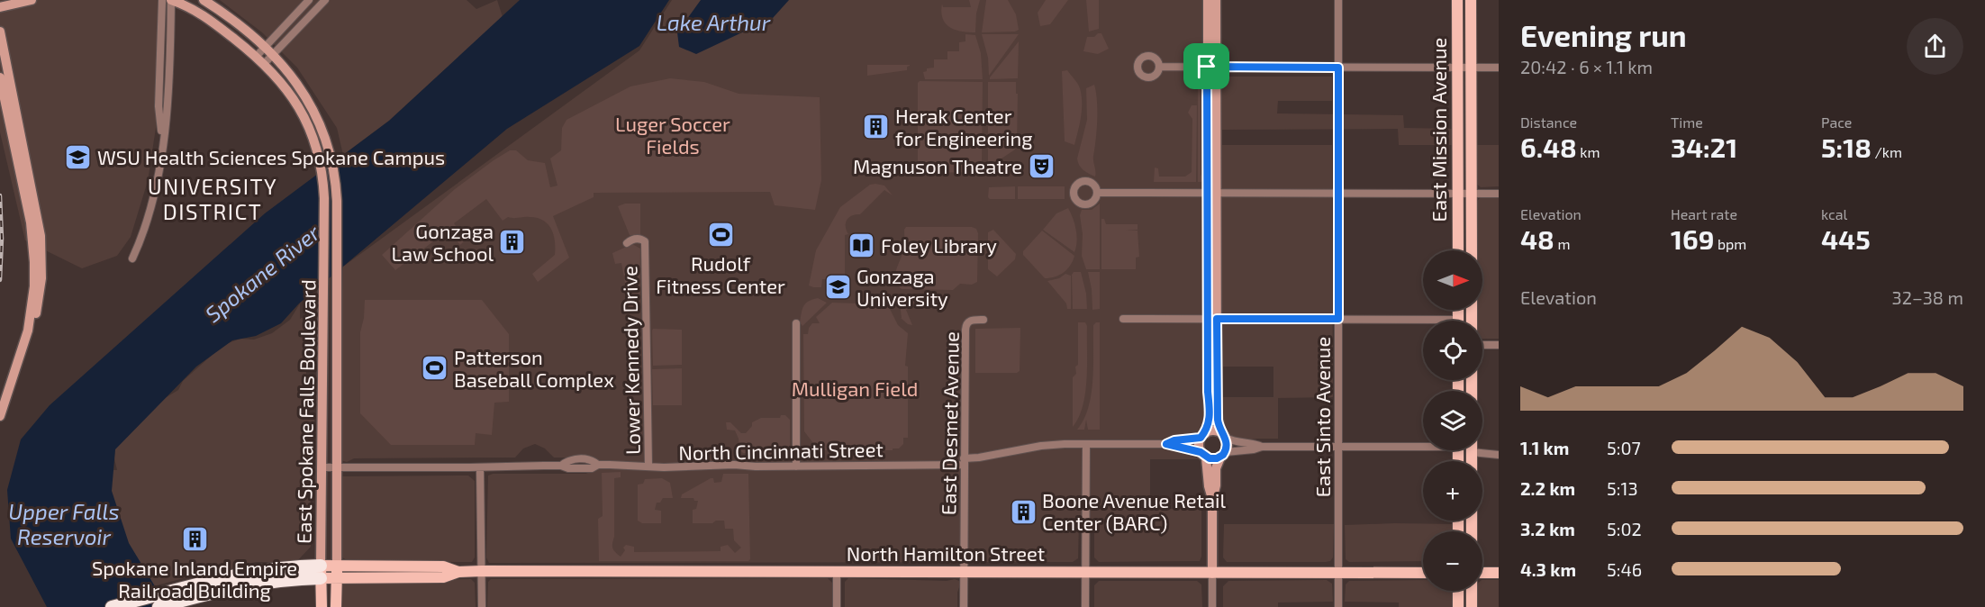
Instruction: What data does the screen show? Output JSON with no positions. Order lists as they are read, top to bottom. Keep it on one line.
{"streets":{"main road":["East Mission Avenue","North Hamilton Street"],"street":["Lower Kennedy Drive","East Spokane Falls Boulevard","East Sinto Avenue","East Desmet Avenue","North Cincinnati Street"]},"crossings":[["Lower Kennedy Drive","North Cincinnati Street"],["East Spokane Falls Boulevard","North Cincinnati Street"],["East Spokane Falls Boulevard","North Hamilton Street"],["East Sinto Avenue","North Hamilton Street"],["East Desmet Avenue","North Cincinnati Street"],["East Desmet Avenue","North Hamilton Street"]],"districts":["UNIVERSITY DISTRICT"],"water":["Lake Arthur","Spokane River","Upper Falls Reservoir"],"parks":["Luger Soccer Fields","Mulligan Field"],"places":{"building":["Herak Center for Engineering","Gonzaga Law School","Boone Avenue Retail Center (BARC)","Spokane Inland Empire Railroad Building"],"school or university":["WSU Health Sciences Spokane Campus","Gonzaga University"],"theatre":["Magnuson Theatre"],"sports":["Rudolf Fitness Center","Patterson Baseball Complex"],"library":["Foley Library"]},"north":"right","page":{"heading":["Evening run","20:42 · 6 × 1.1 km"],"stats":[["Distance","6.48 km"],["Time","34:21"],["Pace","5:18 /km"],["Elevation","48 m"],["Heart rate","169 bpm"],["kcal","445"]],"map_buttons":["+","−"],"chart":["Elevation","32–38 m"],"list":[{"name":"1.1 km","note":"5:07"},{"name":"2.2 km","note":"5:13"},{"name":"3.2 km","note":"5:02"},{"name":"4.3 km","note":"5:46"}]}}
